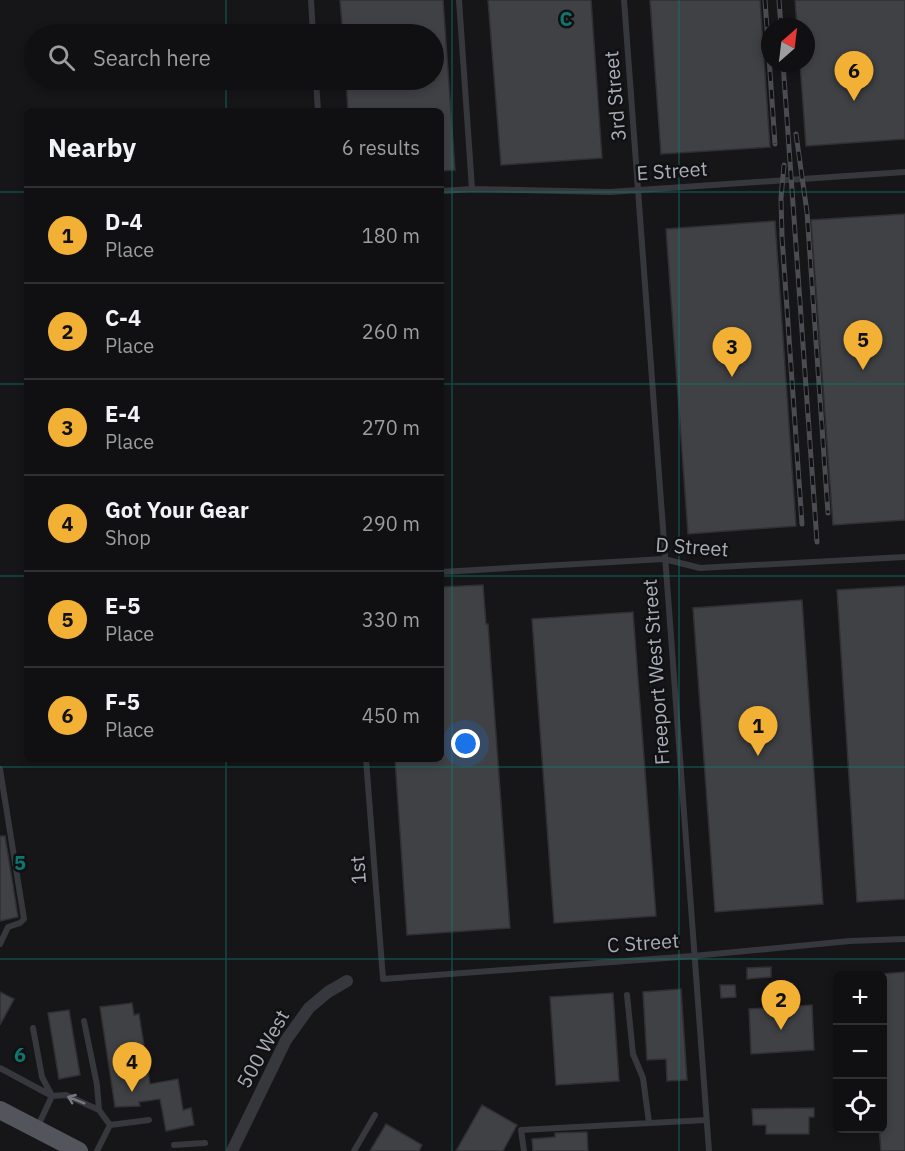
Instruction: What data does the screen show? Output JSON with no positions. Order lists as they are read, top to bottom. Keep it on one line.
{"streets":{"street":["500 West"],"lane":["3rd Street","E Street","D Street","Freeport West Street","1st","C Street"]},"crossings":[["3rd Street","E Street"],["3rd Street","Freeport West Street"],["E Street","Freeport West Street"],["D Street","Freeport West Street"],["Freeport West Street","C Street"],["1st","C Street"]],"north":"top right","page":{"search":"Search here","pins":["6","5","3","1","2","4"],"heading":["Nearby","6 results"],"list":[{"mark":"1","name":"D-4","note":"Place","value":"180 m"},{"mark":"2","name":"C-4","note":"Place","value":"260 m"},{"mark":"3","name":"E-4","note":"Place","value":"270 m"},{"mark":"4","name":"Got Your Gear","note":"Shop","value":"290 m"},{"mark":"5","name":"E-5","note":"Place","value":"330 m"},{"mark":"6","name":"F-5","note":"Place","value":"450 m"}],"map_buttons":["+","−"]},"grid":{"columns":["C"],"rows":["5","6"]}}
